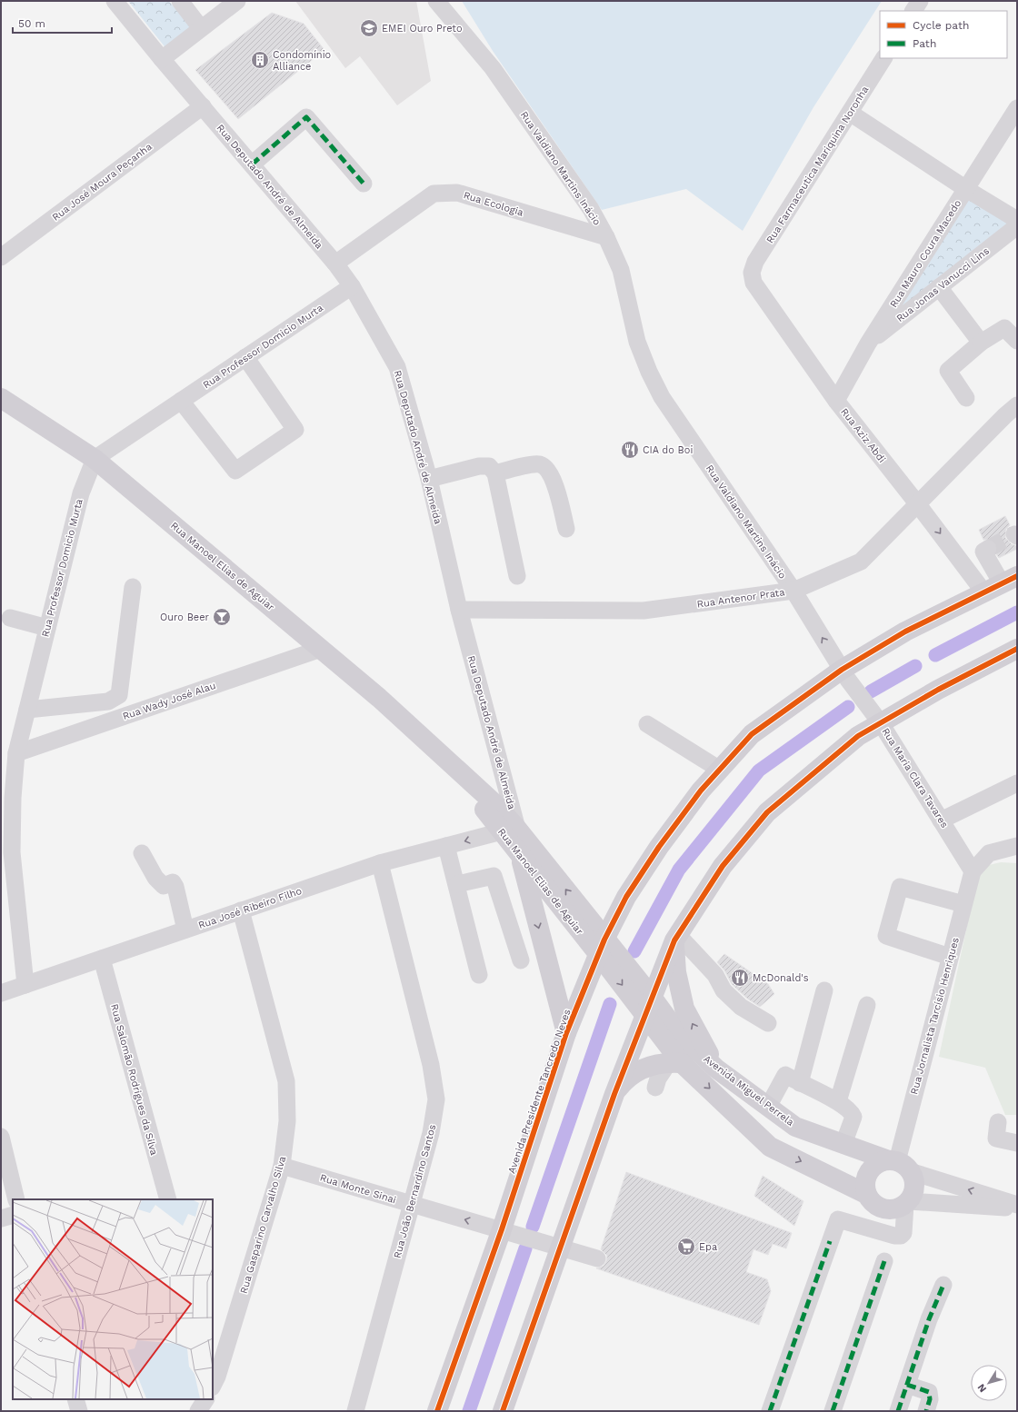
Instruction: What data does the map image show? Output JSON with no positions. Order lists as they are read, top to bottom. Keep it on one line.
{"streets":{"main road":["Rua Manoel Elias de Aguiar","Avenida Miguel Perrela","Avenida Presidente Tancredo Neves"],"street":["Rua Farmaceutica Mariquina Noronha","Rua Valdiano Martins Inácio","Rua José Moura Peçanha","Rua Deputado André de Almeida","Rua Ecologia","Rua Mauro Coura Macedo","Rua Jonas Vanucci Lins","Rua Professor Domicio Murta","Rua Aziz Abdi","Rua Antenor Prata","Rua Wady José Alau","Rua Maria Clara Tavares","Rua José Ribeiro Filho","Rua Jornalista Tarcísio Henriques","Rua Salomão Rodrigues da Silva","Rua Monte Sinai","Rua João Bernardino Santos","Rua Gasparino Carvalho Silva"]},"crossings":[["Rua Farmaceutica Mariquina Noronha","Rua Aziz Abdi"],["Rua Valdiano Martins Inácio","Rua Ecologia"],["Rua Valdiano Martins Inácio","Rua Antenor Prata"],["Rua Valdiano Martins Inácio","Rua Maria Clara Tavares"],["Rua Valdiano Martins Inácio","Avenida Presidente Tancredo Neves"],["Rua José Moura Peçanha","Rua Deputado André de Almeida"],["Rua Deputado André de Almeida","Rua Ecologia"],["Rua Deputado André de Almeida","Rua Professor Domicio Murta"],["Rua Deputado André de Almeida","Rua Manoel Elias de Aguiar"],["Rua Deputado André de Almeida","Rua Antenor Prata"],["Rua Deputado André de Almeida","Rua José Ribeiro Filho"],["Rua Mauro Coura Macedo","Rua Jonas Vanucci Lins"],["Rua Mauro Coura Macedo","Rua Aziz Abdi"],["Rua Professor Domicio Murta","Rua Manoel Elias de Aguiar"],["Rua Professor Domicio Murta","Rua Wady José Alau"],["Rua Professor Domicio Murta","Rua José Ribeiro Filho"],["Rua Aziz Abdi","Rua Antenor Prata"],["Rua Aziz Abdi","Avenida Presidente Tancredo Neves"],["Rua Manoel Elias de Aguiar","Rua Wady José Alau"],["Rua Manoel Elias de Aguiar","Rua José Ribeiro Filho"],["Rua Manoel Elias de Aguiar","Avenida Miguel Perrela"],["Rua Manoel Elias de Aguiar","Avenida Presidente Tancredo Neves"],["Rua Maria Clara Tavares","Rua Jornalista Tarcísio Henriques"],["Rua Maria Clara Tavares","Avenida Presidente Tancredo Neves"],["Rua José Ribeiro Filho","Rua Salomão Rodrigues da Silva"],["Rua José Ribeiro Filho","Rua João Bernardino Santos"],["Rua José Ribeiro Filho","Rua Gasparino Carvalho Silva"],["Rua Jornalista Tarcísio Henriques","Avenida Miguel Perrela"],["Avenida Presidente Tancredo Neves","Rua Monte Sinai"],["Rua Monte Sinai","Rua João Bernardino Santos"],["Rua Monte Sinai","Rua Gasparino Carvalho Silva"]],"places":{"school or university":["EMEI Ouro Preto"],"building":["Condomínio Alliance"],"restaurant":["CIA do Boi","McDonald's"],"bar":["Ouro Beer"],"supermarket":["Epa"]},"legend":["Cycle path","Path"],"scale_bar":"50 m","north":"bottom left"}
